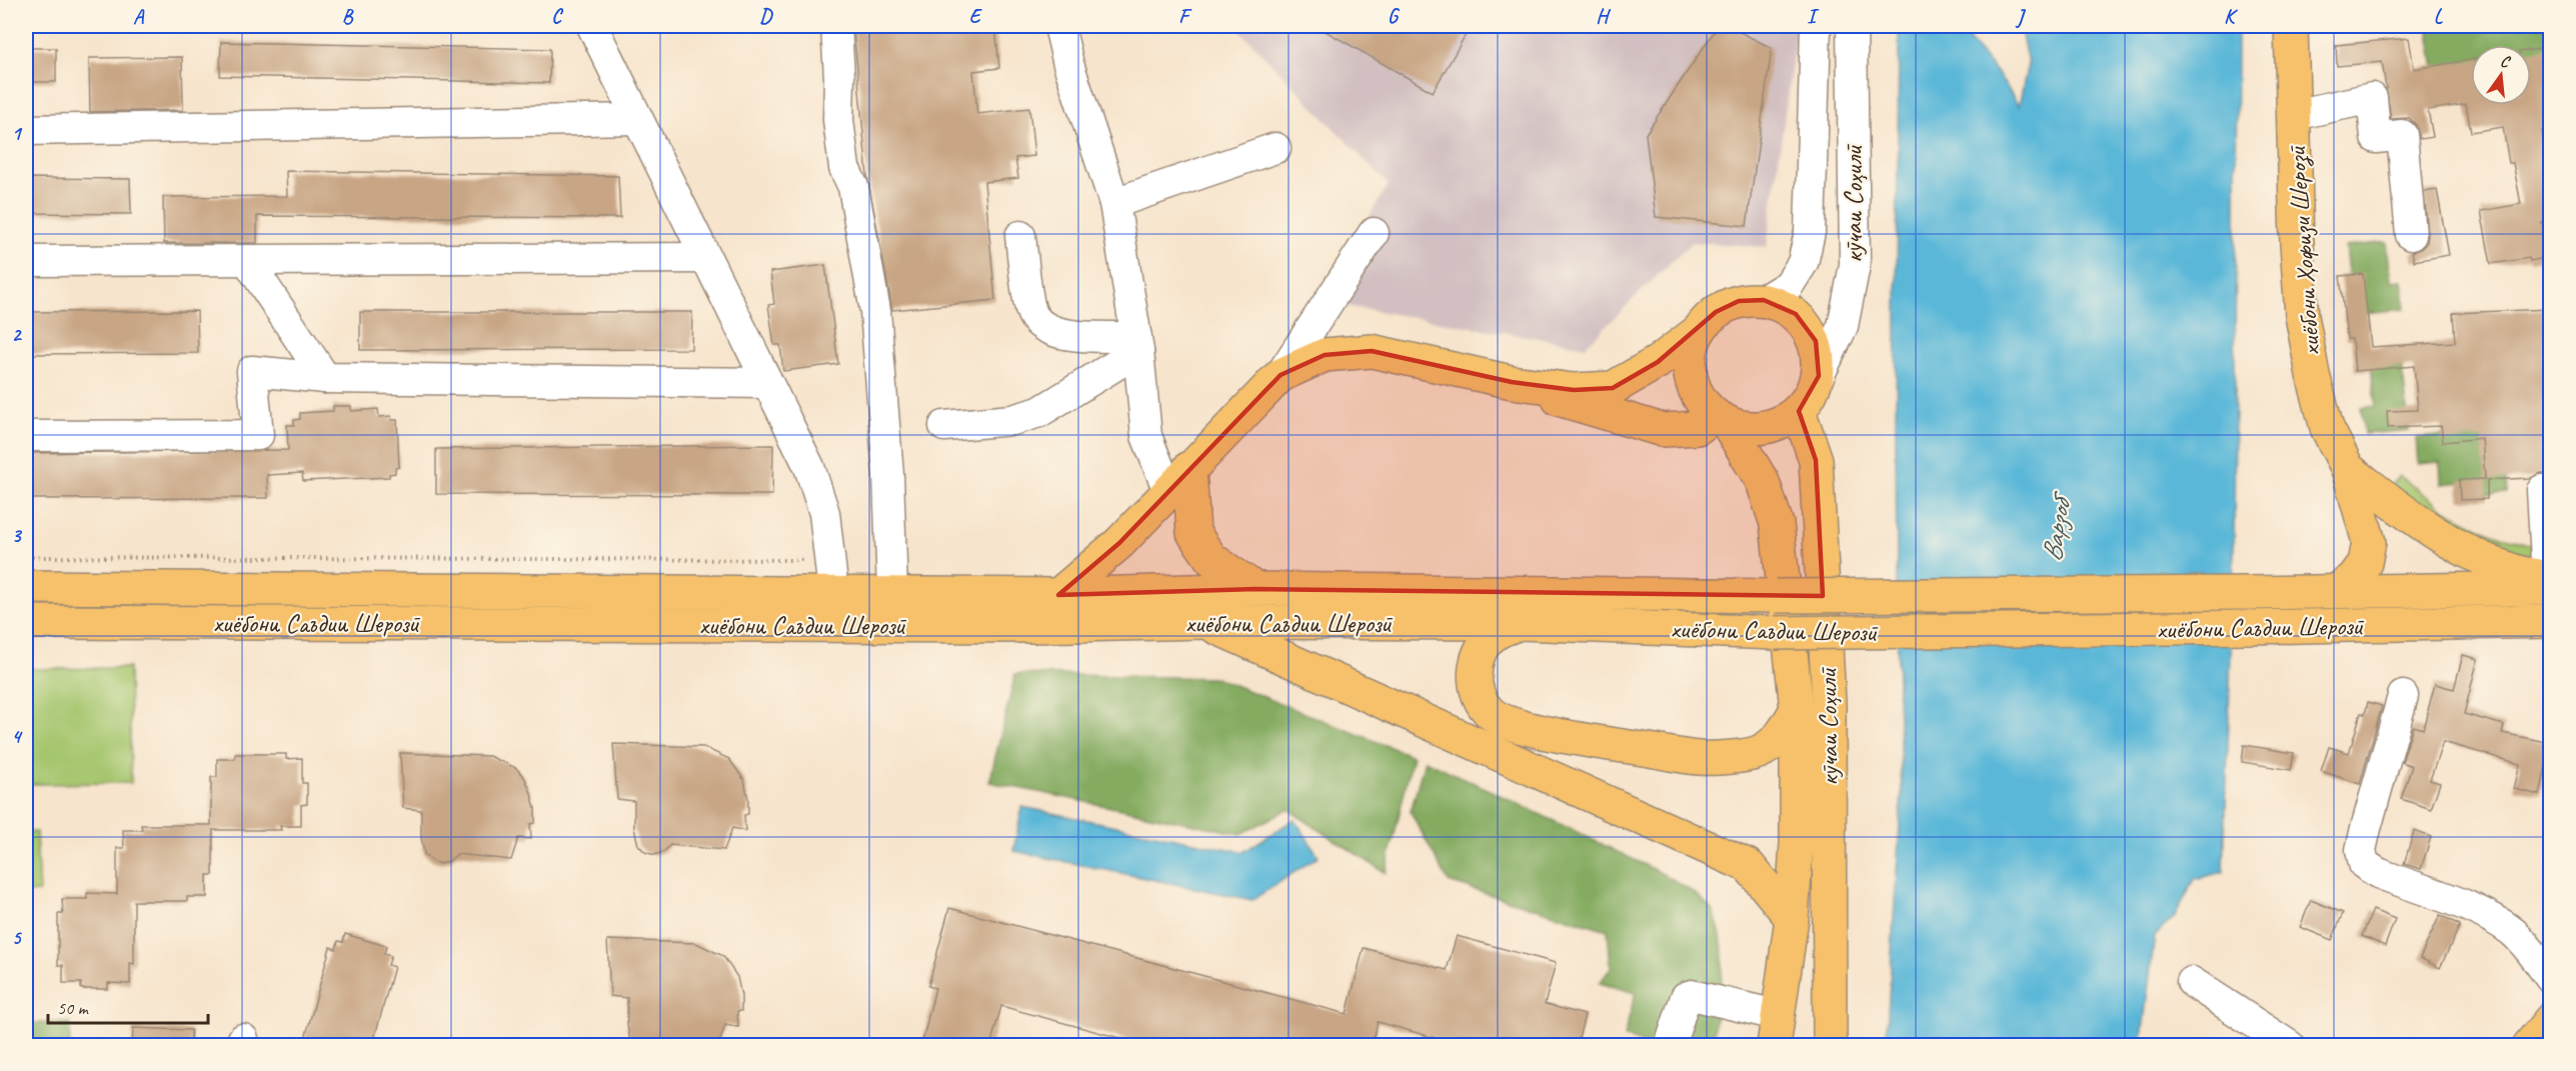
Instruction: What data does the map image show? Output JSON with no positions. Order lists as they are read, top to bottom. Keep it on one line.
{"streets":{"main road":["кӯчаи Соҳилӣ","хиёбони Ҳофизи Шерозӣ","хиёбони Саъдии Шерозӣ"]},"water":["Варзоб"],"scale_bar":"50 m","north":"top","grid":{"columns":["A","B","C","D","E","F","G","H","I","J","K","L"],"rows":["1","2","3","4","5"]}}
